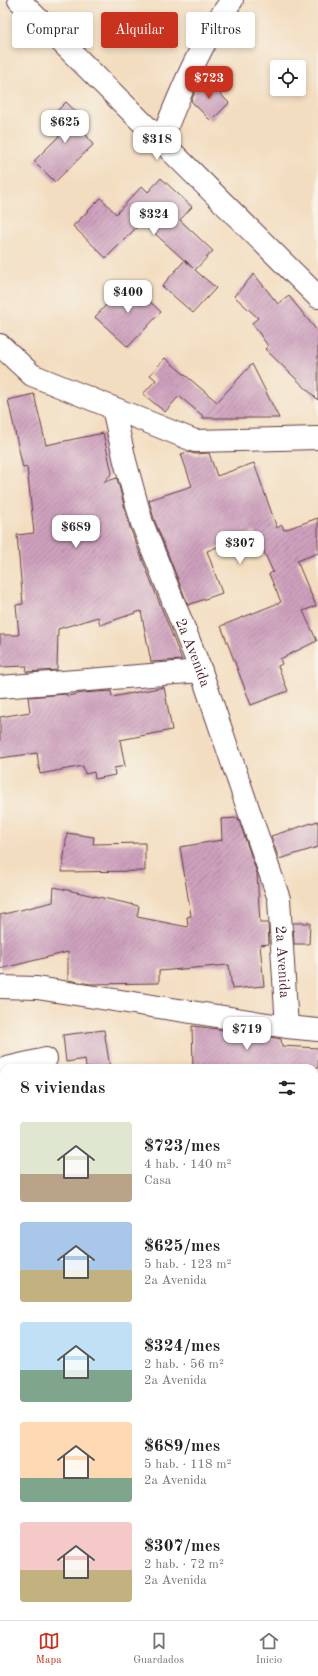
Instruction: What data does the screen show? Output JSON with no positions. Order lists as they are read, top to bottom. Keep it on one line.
{"streets":{"street":["2a Avenida"]},"page":{"chip":["Comprar","Alquilar","Filtros"],"price":["$723","$625","$318","$324","$400","$689","$307","$719"],"heading":"8 viviendas","list":[{"name":"$723/mes","note":"4 hab. · 140 m² · Casa"},{"name":"$625/mes","note":"5 hab. · 123 m² · 2a Avenida"},{"name":"$324/mes","note":"2 hab. · 56 m² · 2a Avenida"},{"name":"$689/mes","note":"5 hab. · 118 m² · 2a Avenida"},{"name":"$307/mes","note":"2 hab. · 72 m² · 2a Avenida"}],"tabs":["Mapa","Guardados","Inicio"]}}
